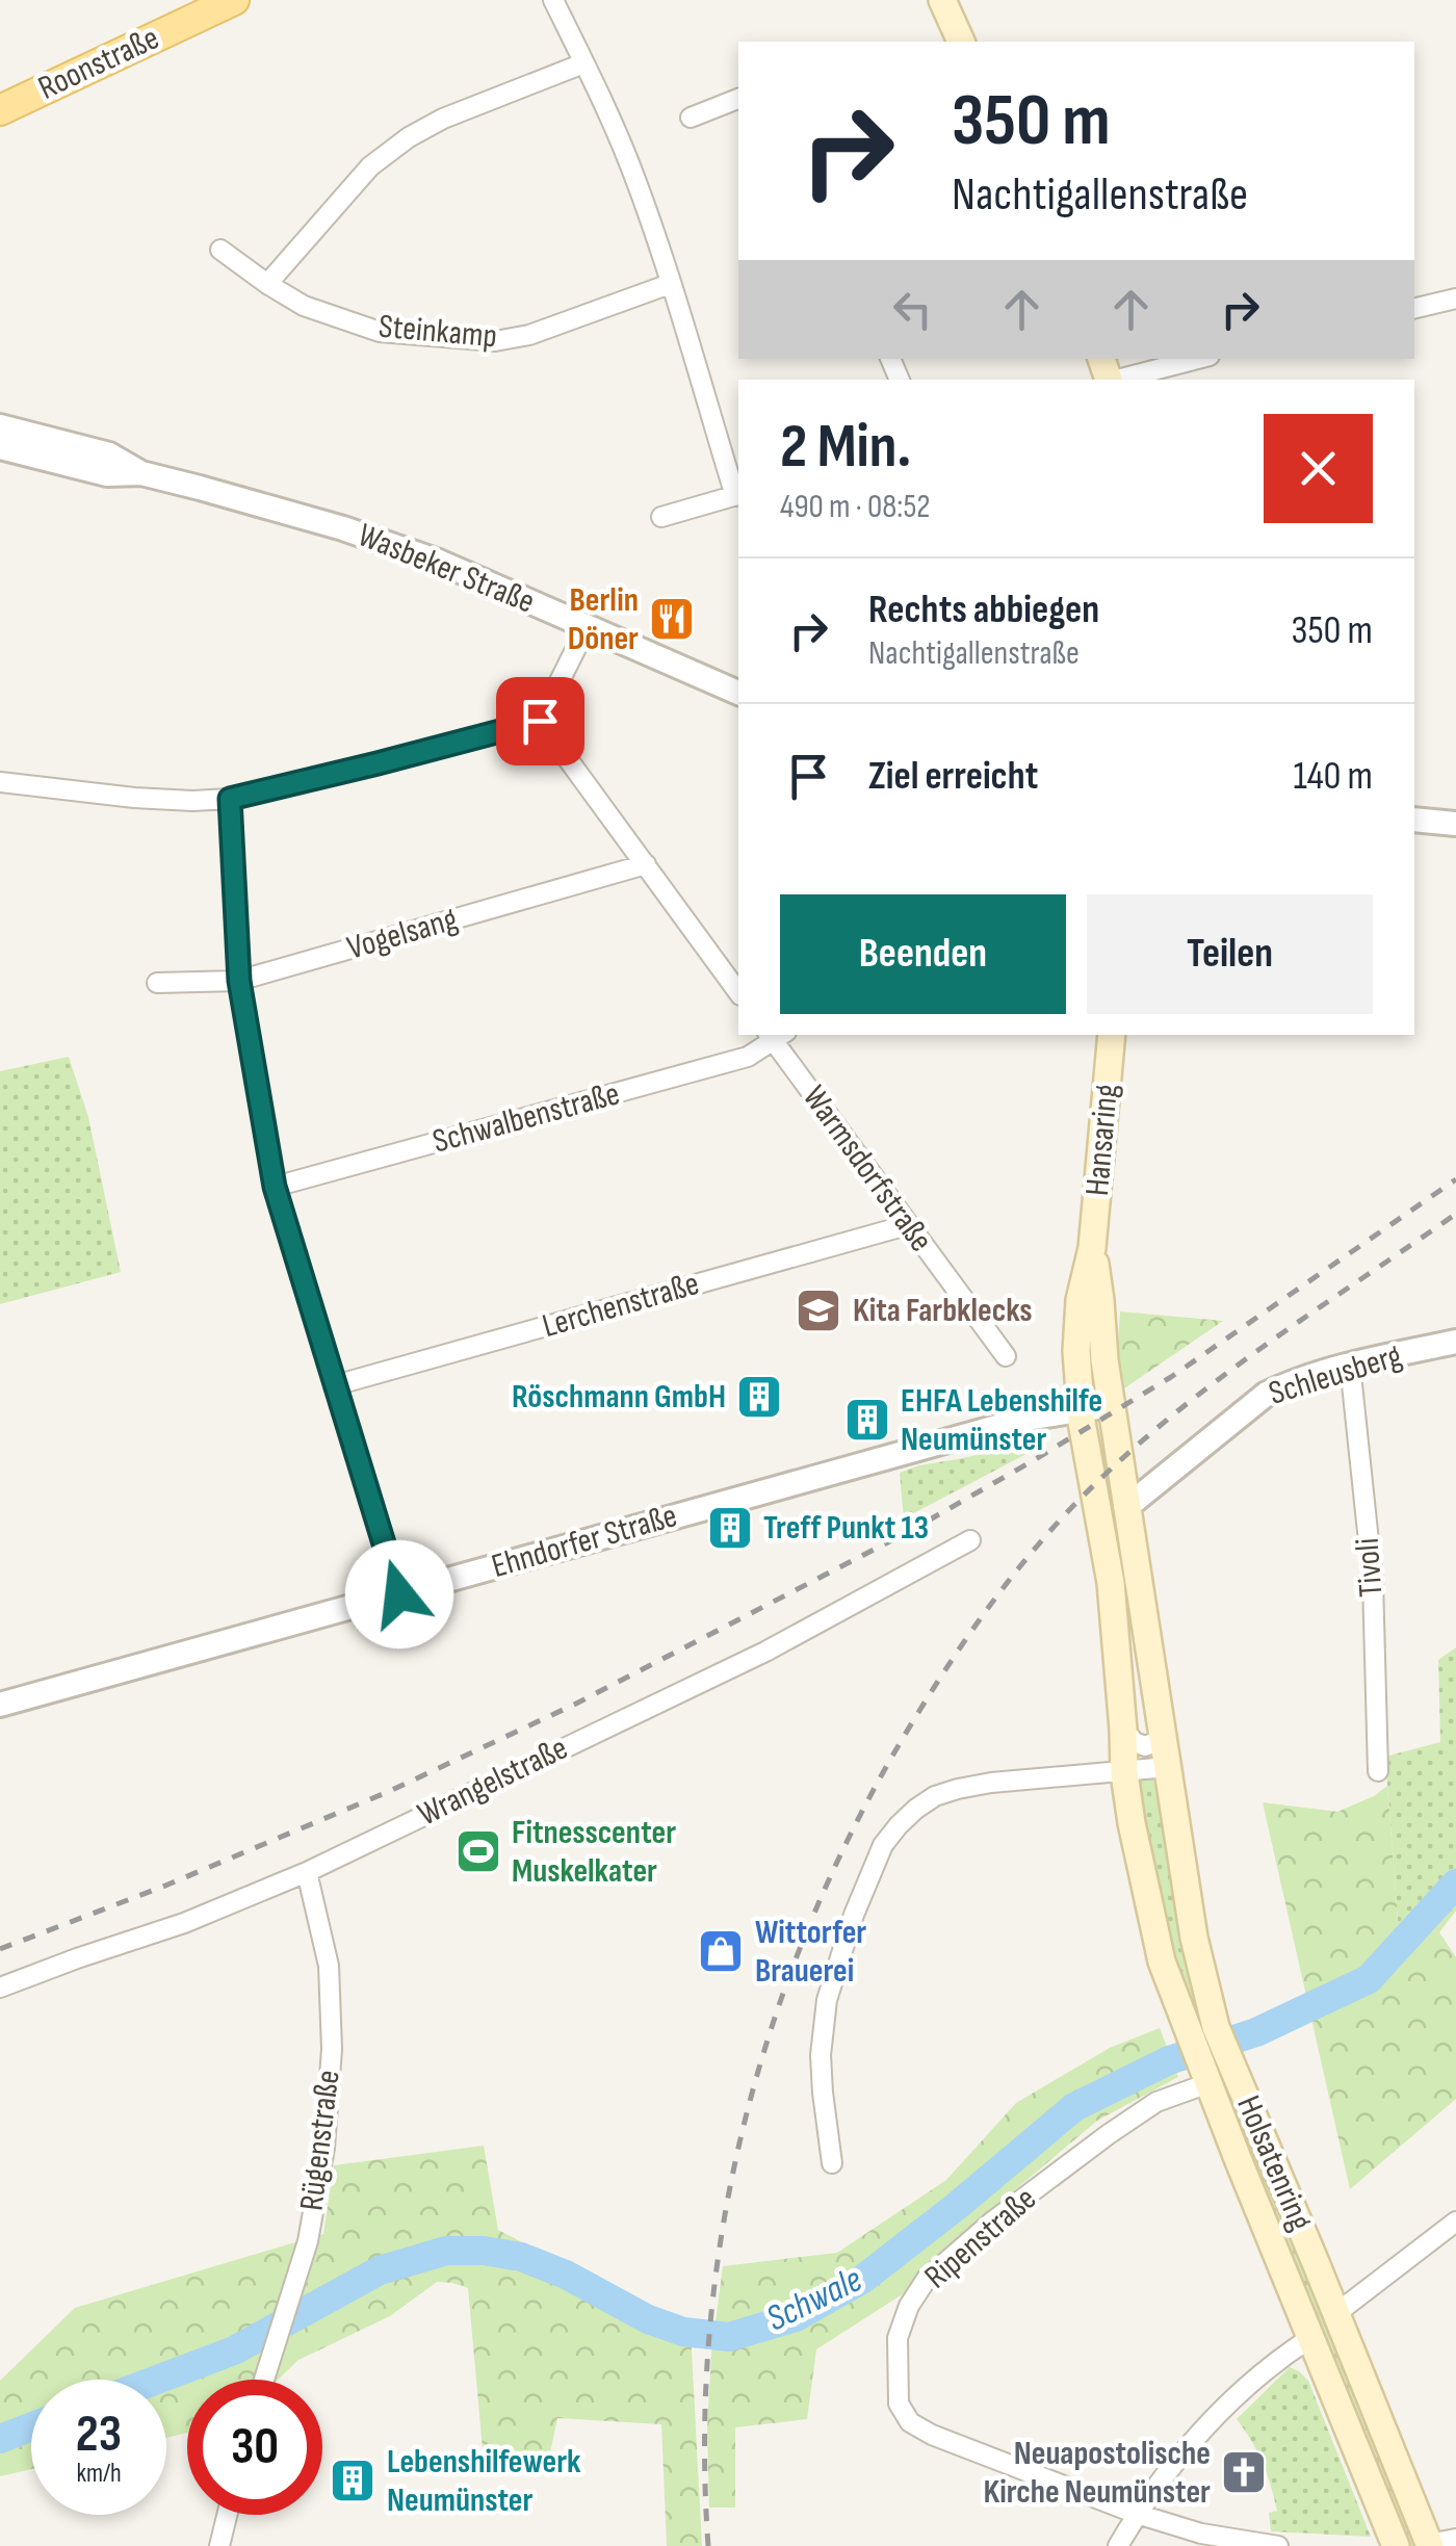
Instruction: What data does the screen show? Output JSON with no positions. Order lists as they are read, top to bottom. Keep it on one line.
{"streets":{"main road":["Roonstraße","Hansaring","Holsatenring"],"street":["Steinkamp","Wasbeker Straße","Vogelsang","Schwalbenstraße","Warmsdorfstraße","Lerchenstraße","Schleusberg","Ehndorfer Straße","Tivoli","Wrangelstraße","Rügenstraße","Ripenstraße"]},"crossings":[["Schwalbenstraße","Warmsdorfstraße"],["Hansaring","Ehndorfer Straße"],["Hansaring","Holsatenring"],["Warmsdorfstraße","Lerchenstraße"],["Schleusberg","Tivoli"],["Schleusberg","Holsatenring"],["Ehndorfer Straße","Holsatenring"],["Wrangelstraße","Rügenstraße"],["Holsatenring","Ripenstraße"]],"water":["Schwale"],"places":{"restaurant":["Berlin Döner"],"school or university":["Kita Farbklecks"],"building":["Röschmann GmbH","EHFA Lebenshilfe Neumünster","Treff Punkt 13","Lebenshilfewerk Neumünster"],"sports":["Fitnesscenter Muskelkater"],"shop":["Wittorfer Brauerei"],"church":["Neuapostolische Kirche Neumünster"]},"page":{"turn":["350 m","Nachtigallenstraße"],"heading":["2 Min.","490 m · 08:52"],"list":[{"name":"Rechts abbiegen","note":"Nachtigallenstraße","value":"350 m"},{"name":"Ziel erreicht","value":"140 m"}],"buttons":["Beenden","Teilen"],"speed":"23 km/h","limit":"30"}}
